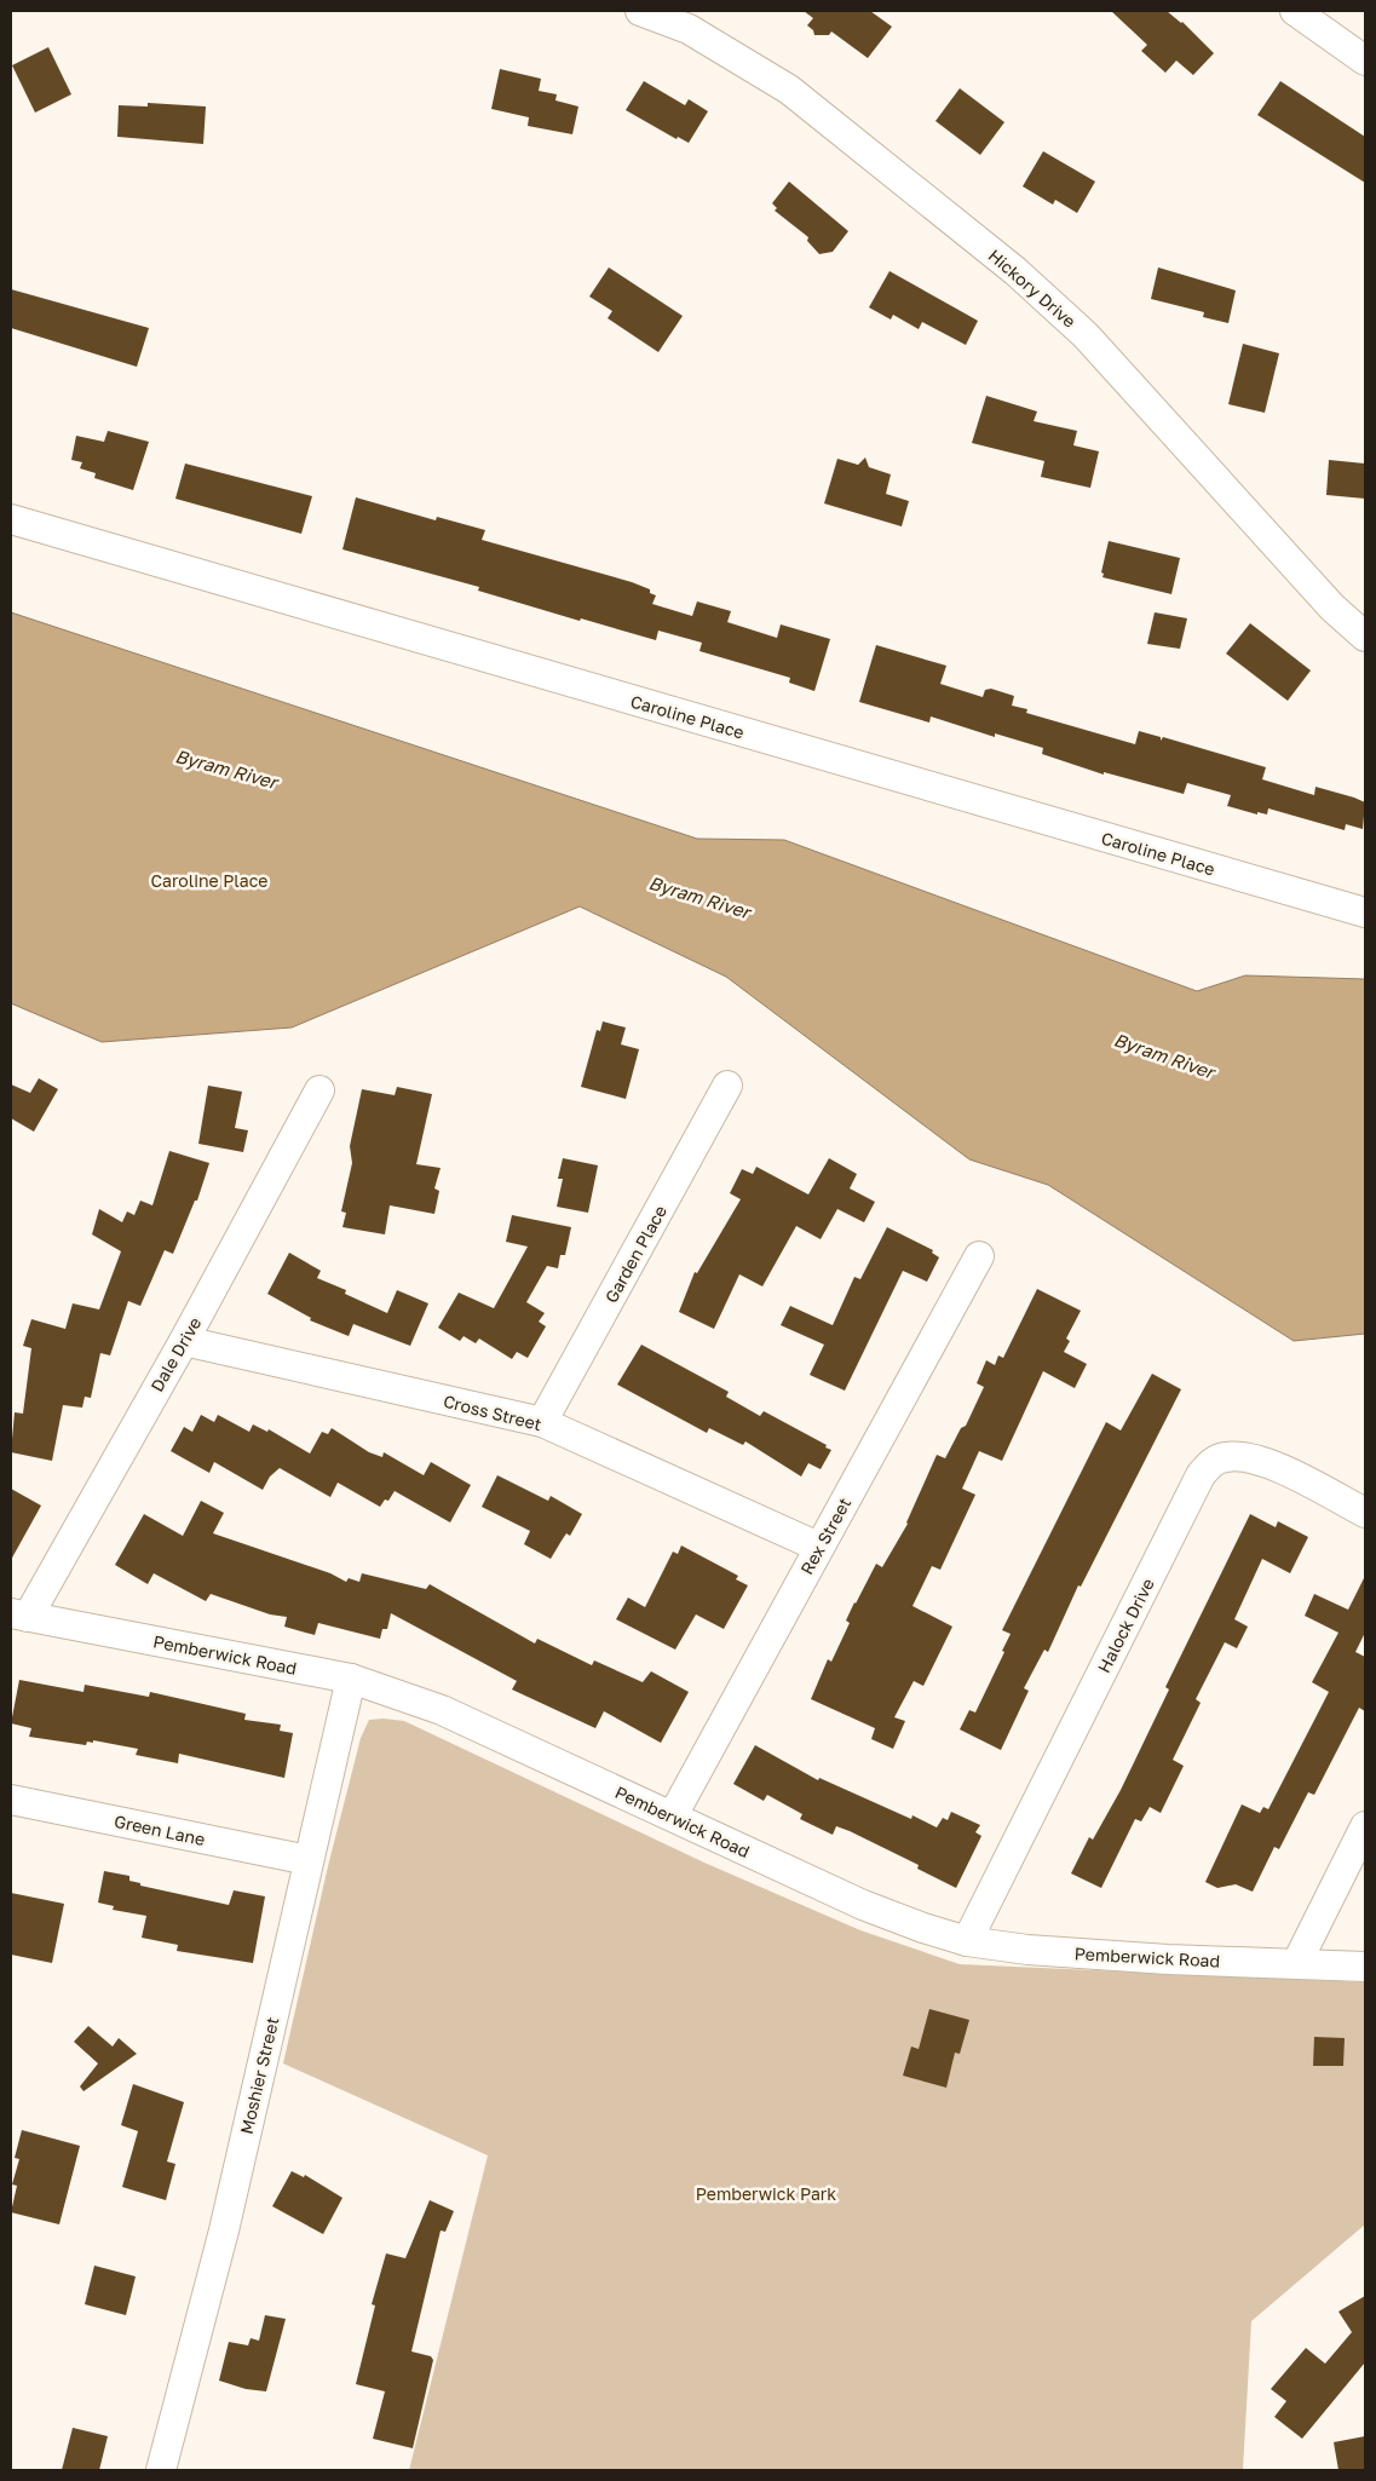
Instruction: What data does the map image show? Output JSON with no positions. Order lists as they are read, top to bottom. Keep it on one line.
{"streets":{"street":["Hickory Drive","Caroline Place","Garden Place","Dale Drive","Cross Street","Rex Street","Halock Drive","Pemberwick Road","Green Lane","Moshier Street"]},"crossings":[["Garden Place","Cross Street"],["Dale Drive","Cross Street"],["Dale Drive","Pemberwick Road"],["Cross Street","Rex Street"],["Rex Street","Pemberwick Road"],["Halock Drive","Pemberwick Road"],["Pemberwick Road","Moshier Street"],["Green Lane","Moshier Street"]],"water":["Byram River"],"parks":["Caroline Place","Pemberwick Park"]}
